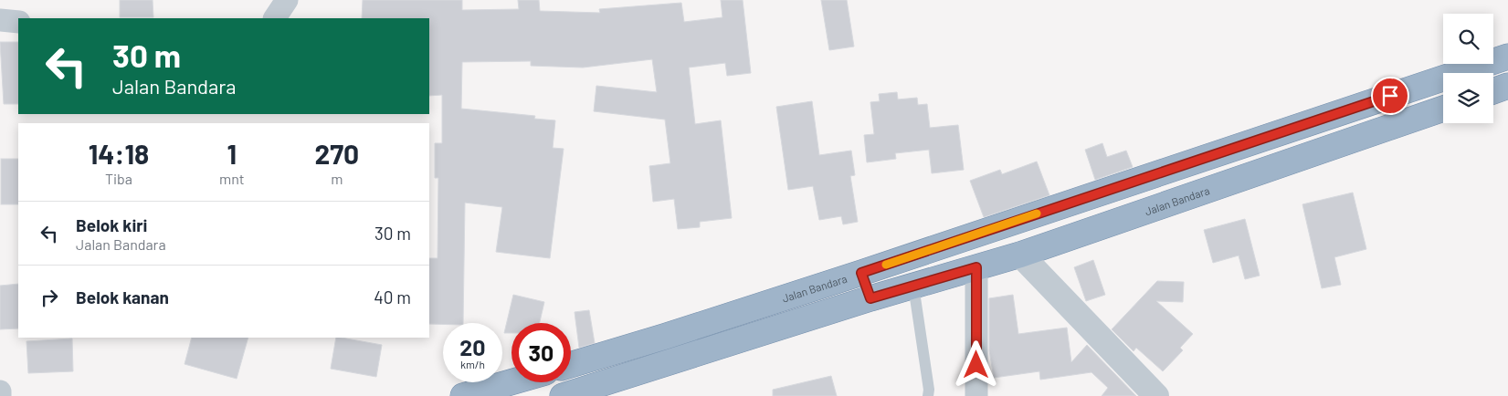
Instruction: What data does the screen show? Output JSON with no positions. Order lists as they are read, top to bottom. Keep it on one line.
{"streets":{"highway":["Jalan Bandara"]},"page":{"turn":["30 m","Jalan Bandara"],"eta":["14:18","Tiba","1","mnt","270","m"],"list":[{"name":"Belok kiri","note":"Jalan Bandara","value":"30 m"},{"name":"Belok kanan","value":"40 m"}],"speed":"20 km/h","limit":"30"}}
